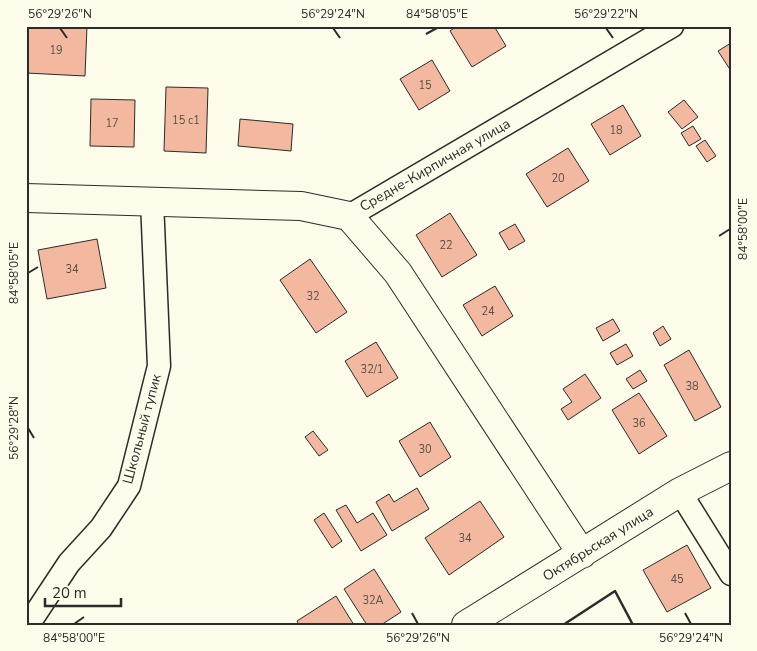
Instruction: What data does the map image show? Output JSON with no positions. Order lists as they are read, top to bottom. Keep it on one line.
{"streets":{"street":["Средне-Кирпичная улица","Школьный тупик","Октябрьская улица"]},"crossings":[["Средне-Кирпичная улица","Школьный тупик"]],"house_numbers":["19","15","15 с1","17","18","20","22","34","32","24","32/1","38","36","30","34","45","32А"],"scale_bar":"20 m","coordinates":["56°29'26\"N","56°29'24\"N","84°58'05\"E","56°29'22\"N","84°58'00\"E","56°29'28\"N"]}
